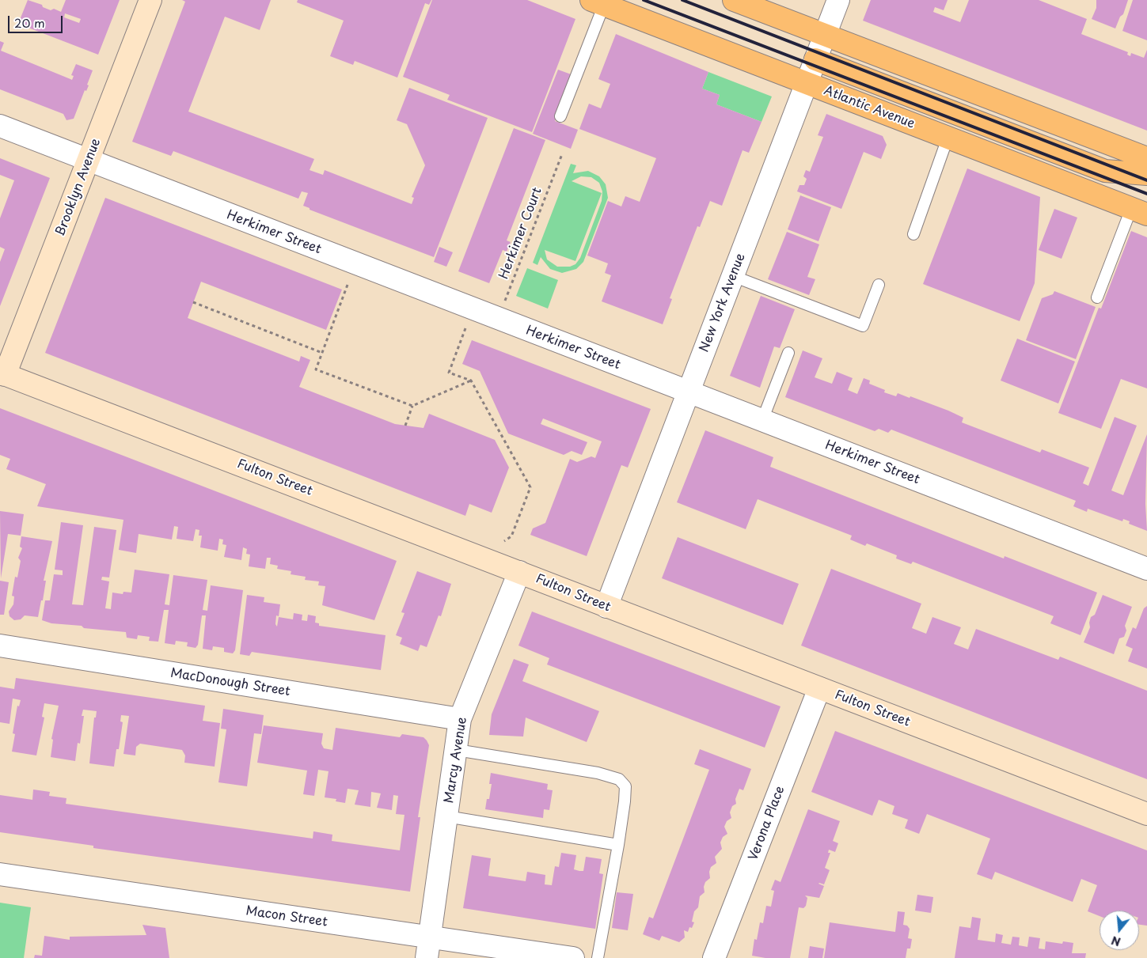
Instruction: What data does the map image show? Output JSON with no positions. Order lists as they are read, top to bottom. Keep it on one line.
{"streets":{"main road":["Atlantic Avenue","Brooklyn Avenue","Fulton Street"],"street":["Herkimer Street","New York Avenue","MacDonough Street","Marcy Avenue","Verona Place","Macon Street"],"path":["Herkimer Court"]},"crossings":[["Atlantic Avenue","New York Avenue"],["Brooklyn Avenue","Herkimer Street"],["Brooklyn Avenue","Fulton Street"],["Herkimer Street","Herkimer Court"],["Herkimer Street","New York Avenue"],["New York Avenue","Fulton Street"],["Fulton Street","Marcy Avenue"],["Fulton Street","Verona Place"],["MacDonough Street","Marcy Avenue"],["Marcy Avenue","Macon Street"]],"scale_bar":"20 m","north":"bottom"}
